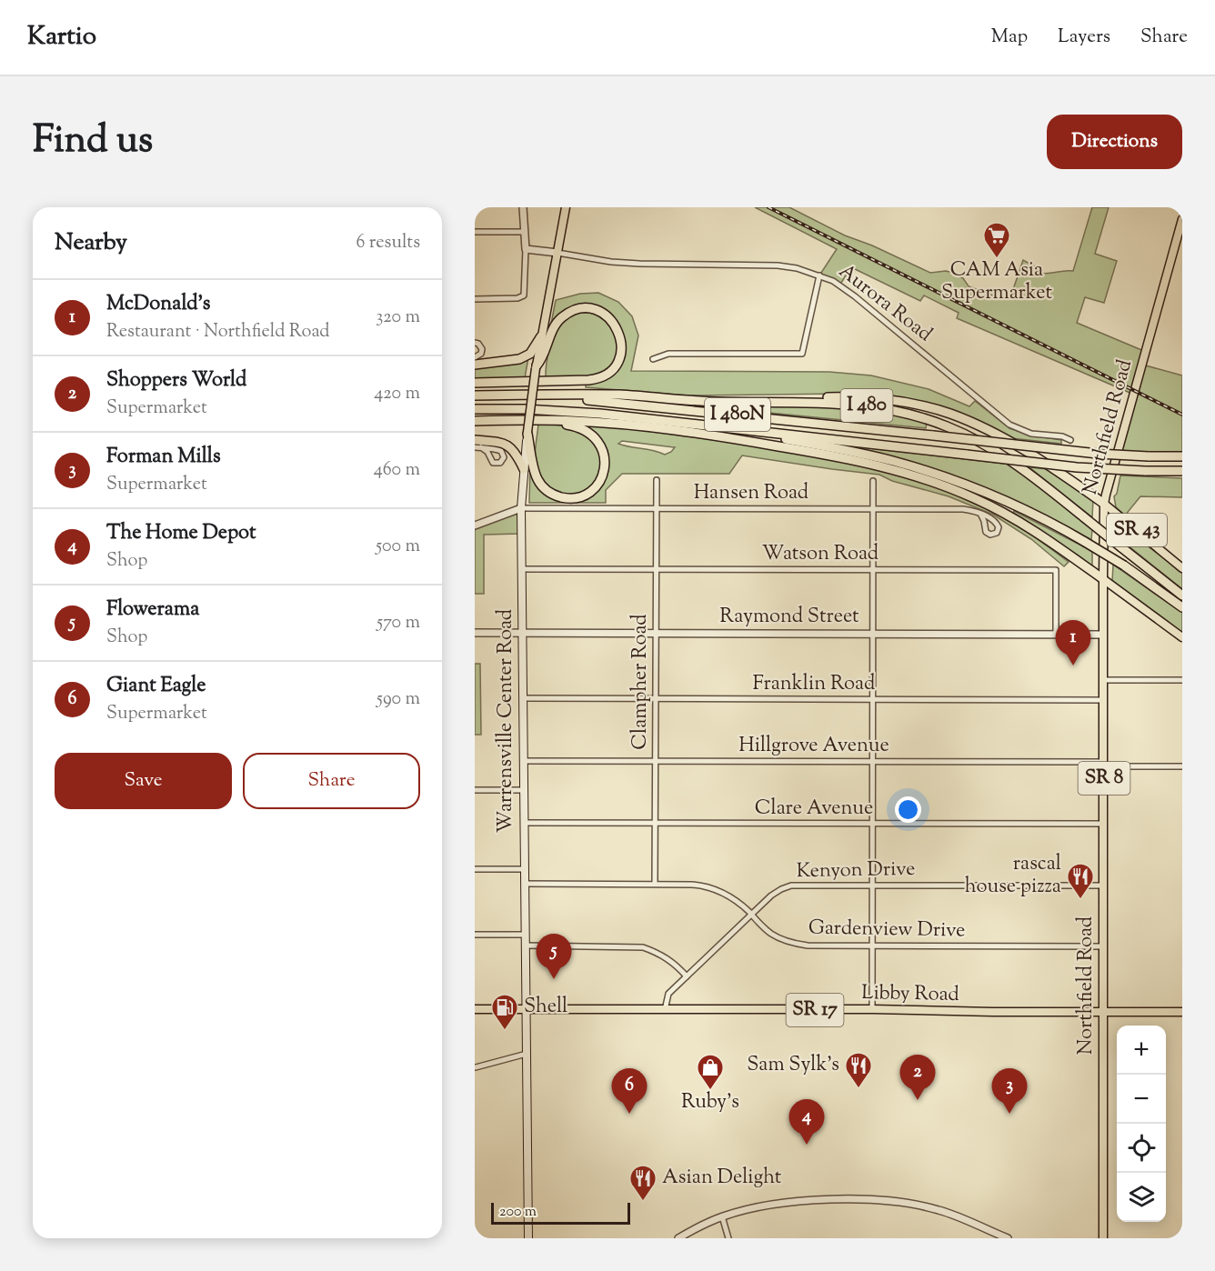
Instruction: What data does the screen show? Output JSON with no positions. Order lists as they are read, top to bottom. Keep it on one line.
{"streets":{"highway":["I 480","I 480N"],"main road":["Northfield Road","SR 43","Warrensville Center Road","SR 8","Libby Road","SR 17"],"street":["Aurora Road","Hansen Road","Watson Road","Raymond Street","Clampher Road","Franklin Road","Hillgrove Avenue","Clare Avenue","Kenyon Drive","Gardenview Drive"]},"crossings":[["Aurora Road","Warrensville Center Road"],["I 480","I 480N"],["Northfield Road","SR 43"],["Northfield Road","Raymond Street"],["Northfield Road","Franklin Road"],["Northfield Road","Hillgrove Avenue"],["Northfield Road","Clare Avenue"],["Northfield Road","Kenyon Drive"],["Northfield Road","Gardenview Drive"],["Northfield Road","Libby Road"],["Hansen Road","Clampher Road"],["Hansen Road","Warrensville Center Road"],["Watson Road","Raymond Street"],["Watson Road","Clampher Road"],["Watson Road","Warrensville Center Road"],["Raymond Street","Clampher Road"],["Raymond Street","Warrensville Center Road"],["Clampher Road","Franklin Road"],["Clampher Road","Hillgrove Avenue"],["Clampher Road","Clare Avenue"],["Clampher Road","Gardenview Drive"],["Franklin Road","Warrensville Center Road"],["Warrensville Center Road","Hillgrove Avenue"],["Warrensville Center Road","Clare Avenue"],["Warrensville Center Road","Gardenview Drive"],["Warrensville Center Road","Libby Road"],["Kenyon Drive","Gardenview Drive"],["Kenyon Drive","Libby Road"]],"places":{"supermarket":["CAM Asia Supermarket"],"restaurant":["rascal house pizza","Sam Sylk's","Asian Delight"],"fuel station":["Shell"],"shop":["Ruby's"]},"scale_bar":"200 m","page":{"header":"Kartio","nav":["Map","Layers","Share"],"title":"Find us","buttons":["Directions",["Save","Share"]],"heading":["Nearby","6 results"],"list":[{"mark":"1","name":"McDonald's","note":"Restaurant · Northfield Road","value":"320 m"},{"mark":"2","name":"Shoppers World","note":"Supermarket","value":"420 m"},{"mark":"3","name":"Forman Mills","note":"Supermarket","value":"460 m"},{"mark":"4","name":"The Home Depot","note":"Shop","value":"500 m"},{"mark":"5","name":"Flowerama","note":"Shop","value":"570 m"},{"mark":"6","name":"Giant Eagle","note":"Supermarket","value":"590 m"}],"pins":["1","5","2","3","6","4"],"map_buttons":["+","−"],"scale":"200 m"}}
